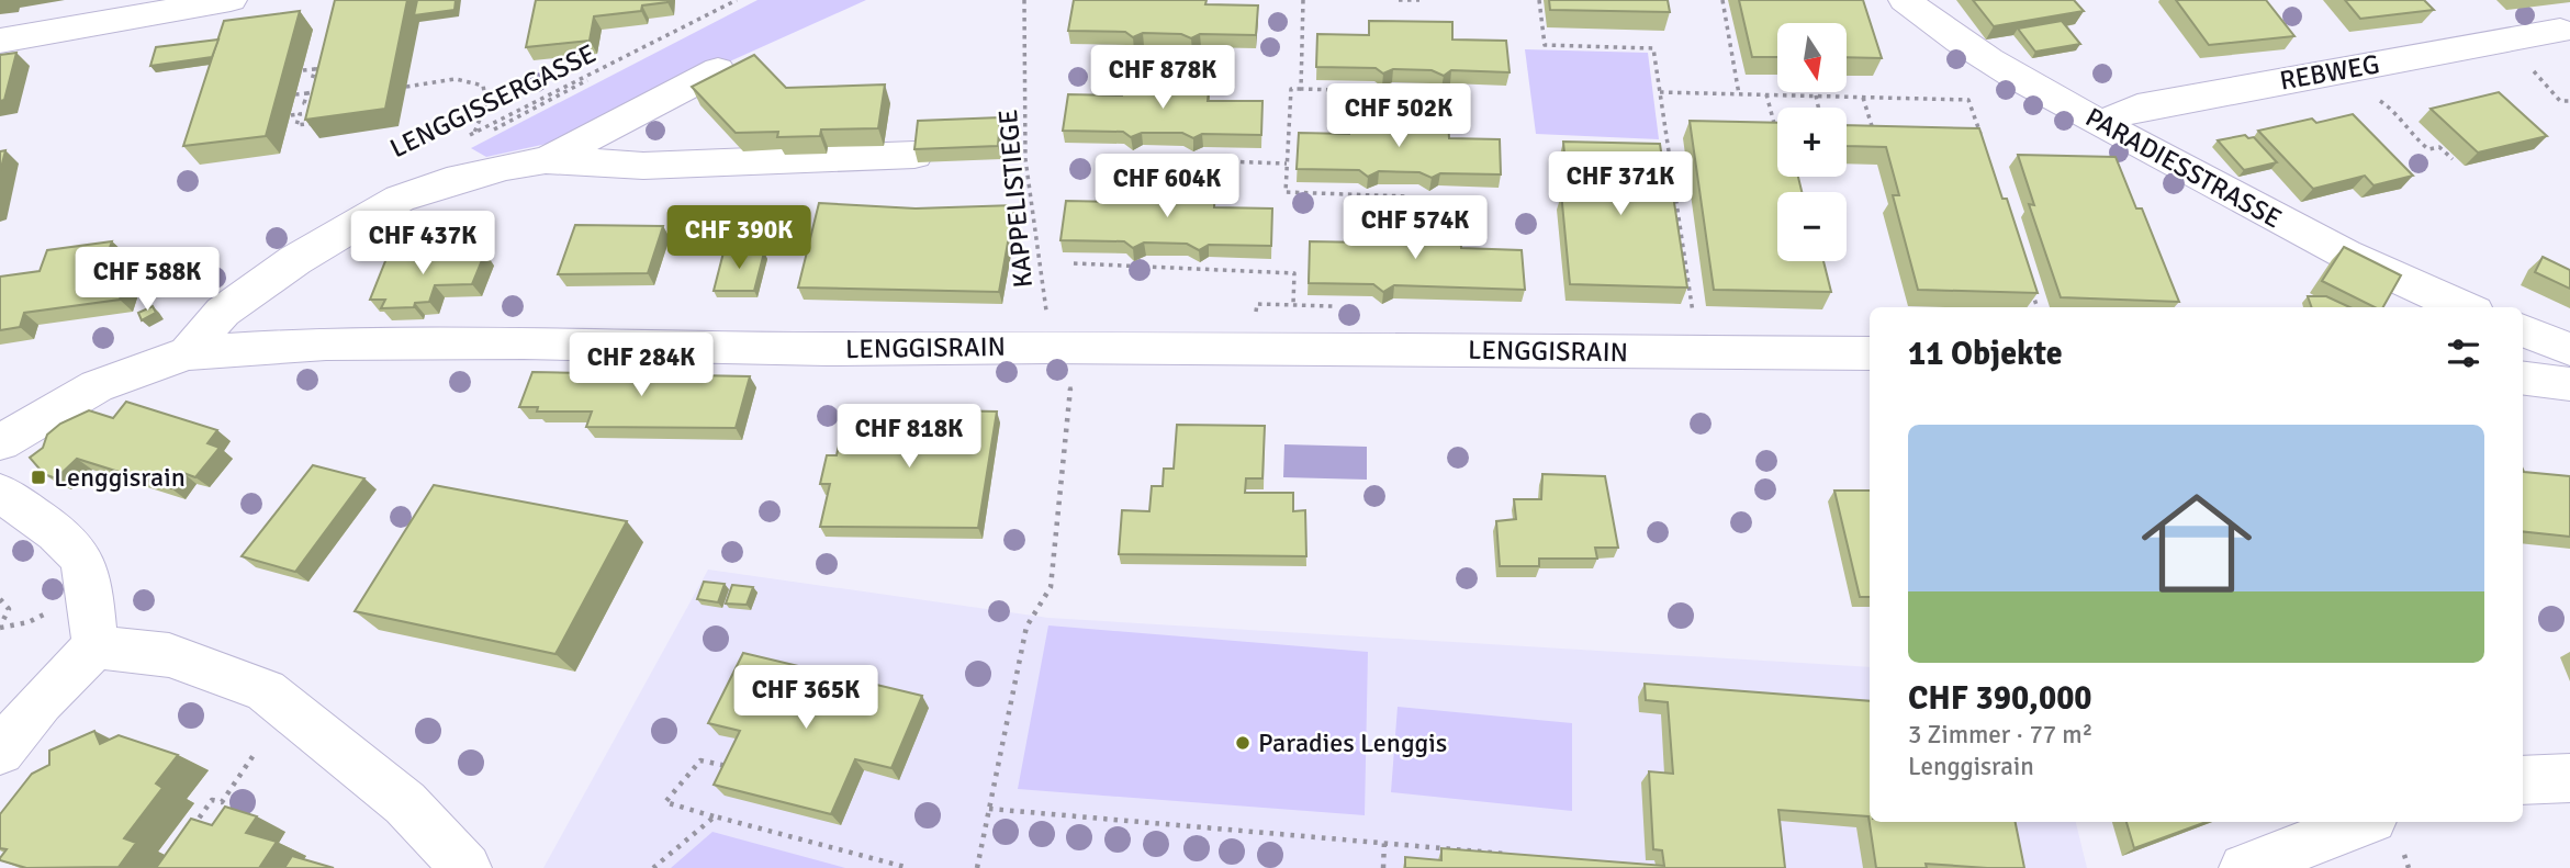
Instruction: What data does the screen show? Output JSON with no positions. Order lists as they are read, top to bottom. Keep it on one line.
{"streets":{"street":["REBWEG","PARADIESSTRASSE","LENGGISRAIN"],"path":["LENGGISSERGASSE","KAPPELISTIEGE"]},"crossings":[["REBWEG","PARADIESSTRASSE"],["KAPPELISTIEGE","LENGGISRAIN"]],"places":{"transit":["Lenggisrain"],"other":["Paradies Lenggis"]},"north":"bottom","page":{"map_buttons":["+","−"],"price":["CHF 878K","CHF 502K","CHF 371K","CHF 604K","CHF 574K","CHF 390K","CHF 437K","CHF 588K","CHF 284K","CHF 818K","CHF 365K"],"heading":"11 Objekte","list":[{"name":"CHF 390,000","note":"3 Zimmer · 77 m² · Lenggisrain"}]}}
